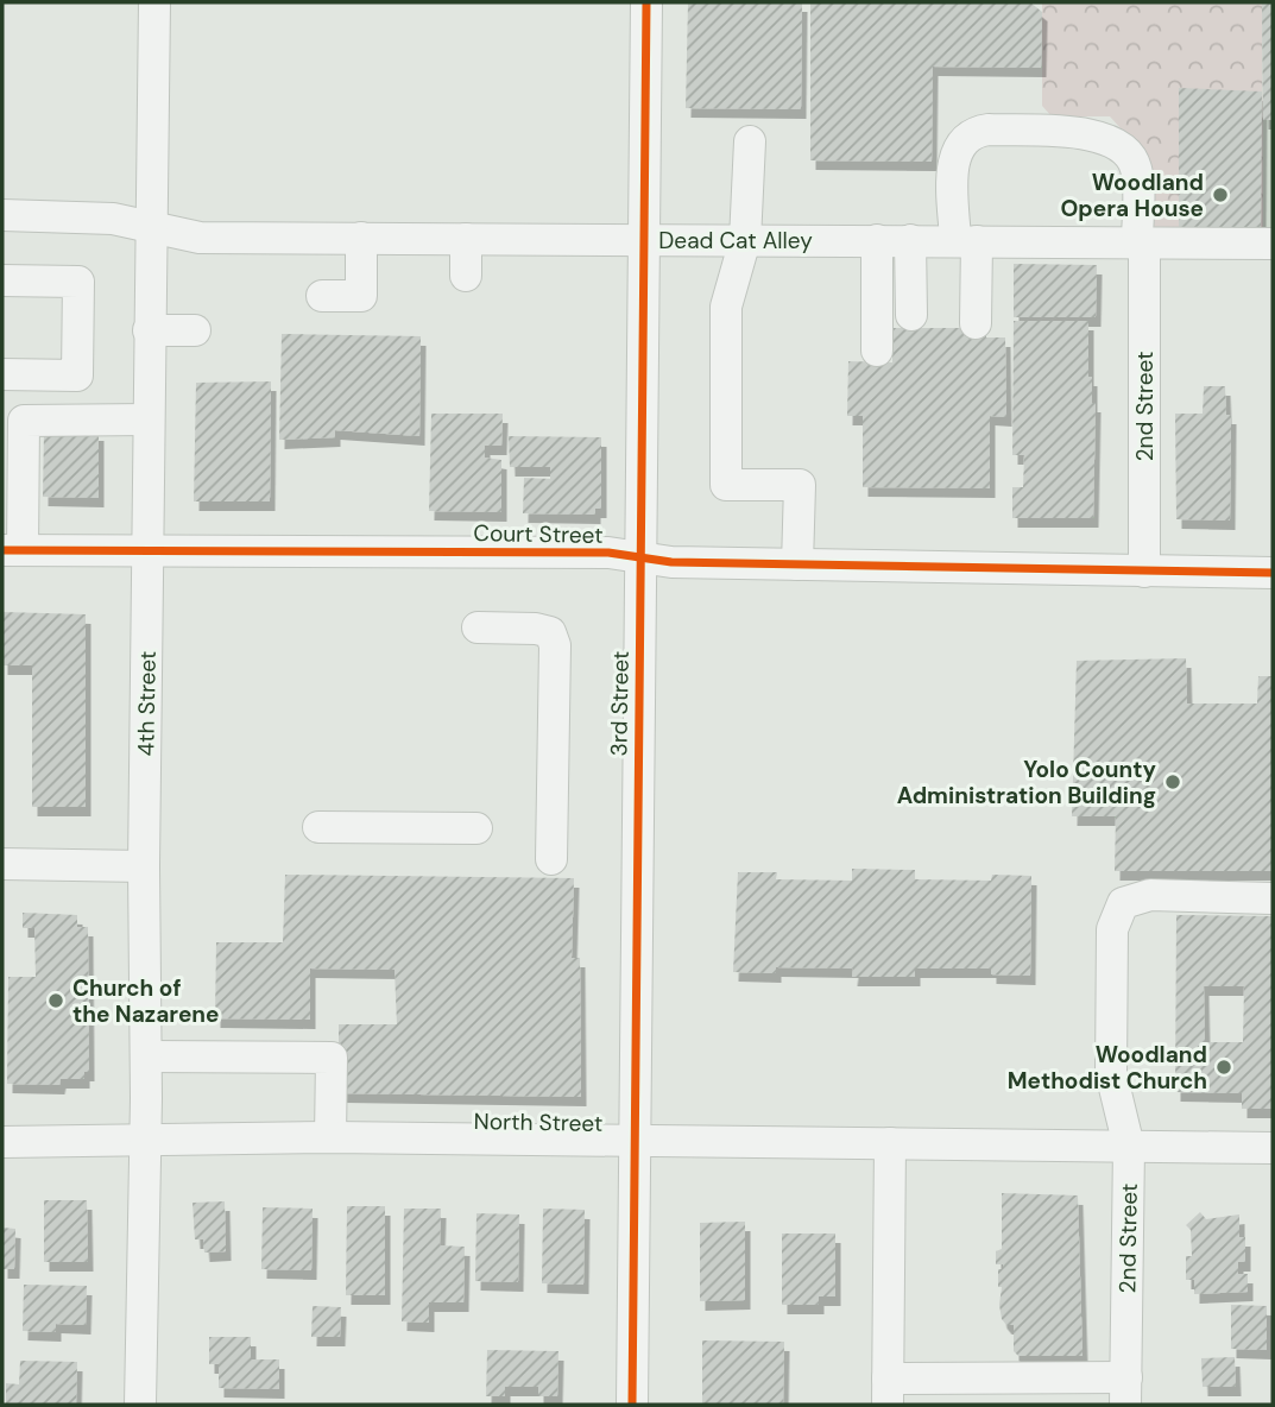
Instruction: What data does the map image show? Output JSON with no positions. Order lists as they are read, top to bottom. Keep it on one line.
{"streets":{"street":["Dead Cat Alley","2nd Street","Court Street","4th Street","3rd Street","North Street"]},"crossings":[["Dead Cat Alley","2nd Street"],["Dead Cat Alley","4th Street"],["Dead Cat Alley","3rd Street"],["2nd Street","Court Street"],["2nd Street","North Street"],["Court Street","4th Street"],["Court Street","3rd Street"],["4th Street","North Street"],["3rd Street","North Street"]],"places":["Woodland Opera House","Yolo County Administration Building","Church of the Nazarene","Woodland Methodist Church"]}
